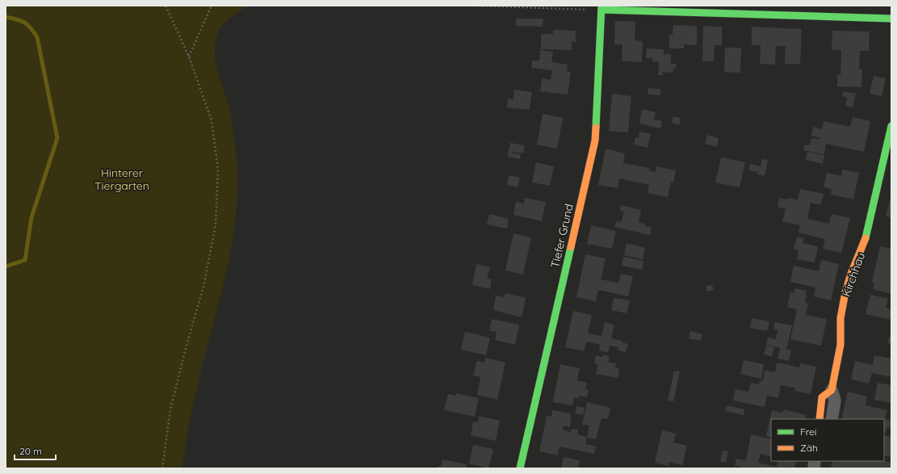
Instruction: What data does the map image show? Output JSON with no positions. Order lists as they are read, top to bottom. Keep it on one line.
{"streets":{"street":["Tiefer Grund","Kirchhau"]},"parks":["Hinterer Tiergarten"],"legend":["Frei","Zäh"],"scale_bar":"20 m"}
